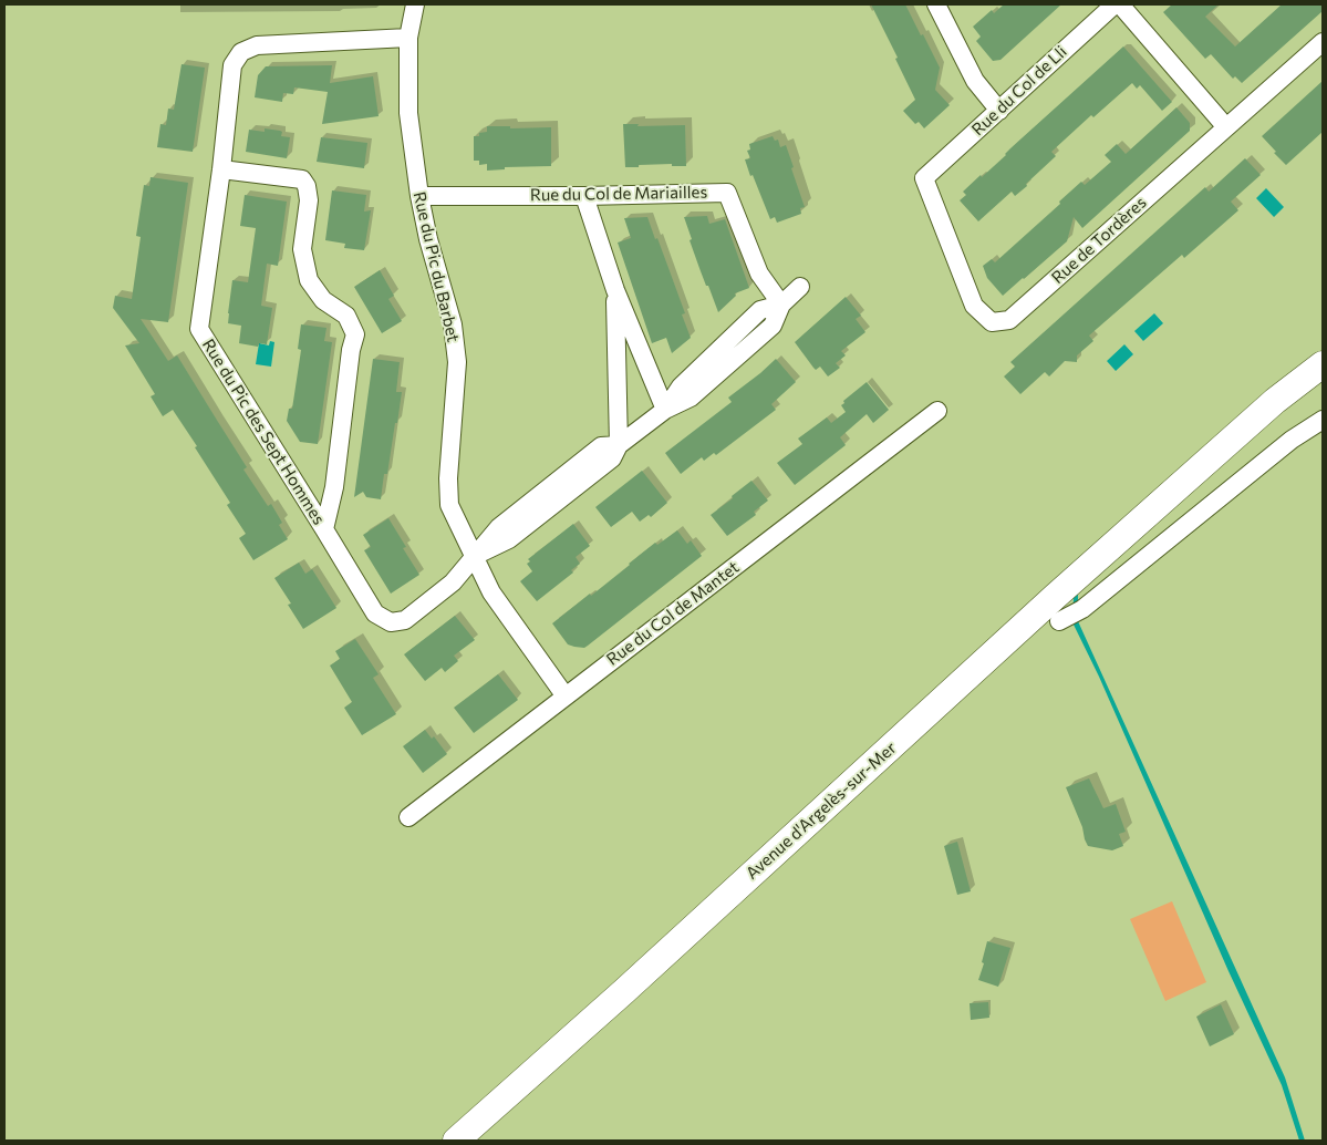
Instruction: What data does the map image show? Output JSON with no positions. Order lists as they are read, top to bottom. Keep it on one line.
{"streets":{"main road":["Avenue d'Argelès-sur-Mer"],"street":["Rue du Col de Lli","Rue du Col de Mariailles","Rue de Tordères","Rue du Pic du Barbet","Rue du Pic des Sept Hommes","Rue du Col de Mantet"]},"crossings":[["Rue du Col de Lli","Rue de Tordères"],["Rue du Col de Mariailles","Rue du Pic du Barbet"],["Rue du Pic du Barbet","Rue du Pic des Sept Hommes"],["Rue du Pic du Barbet","Rue du Col de Mantet"]]}
